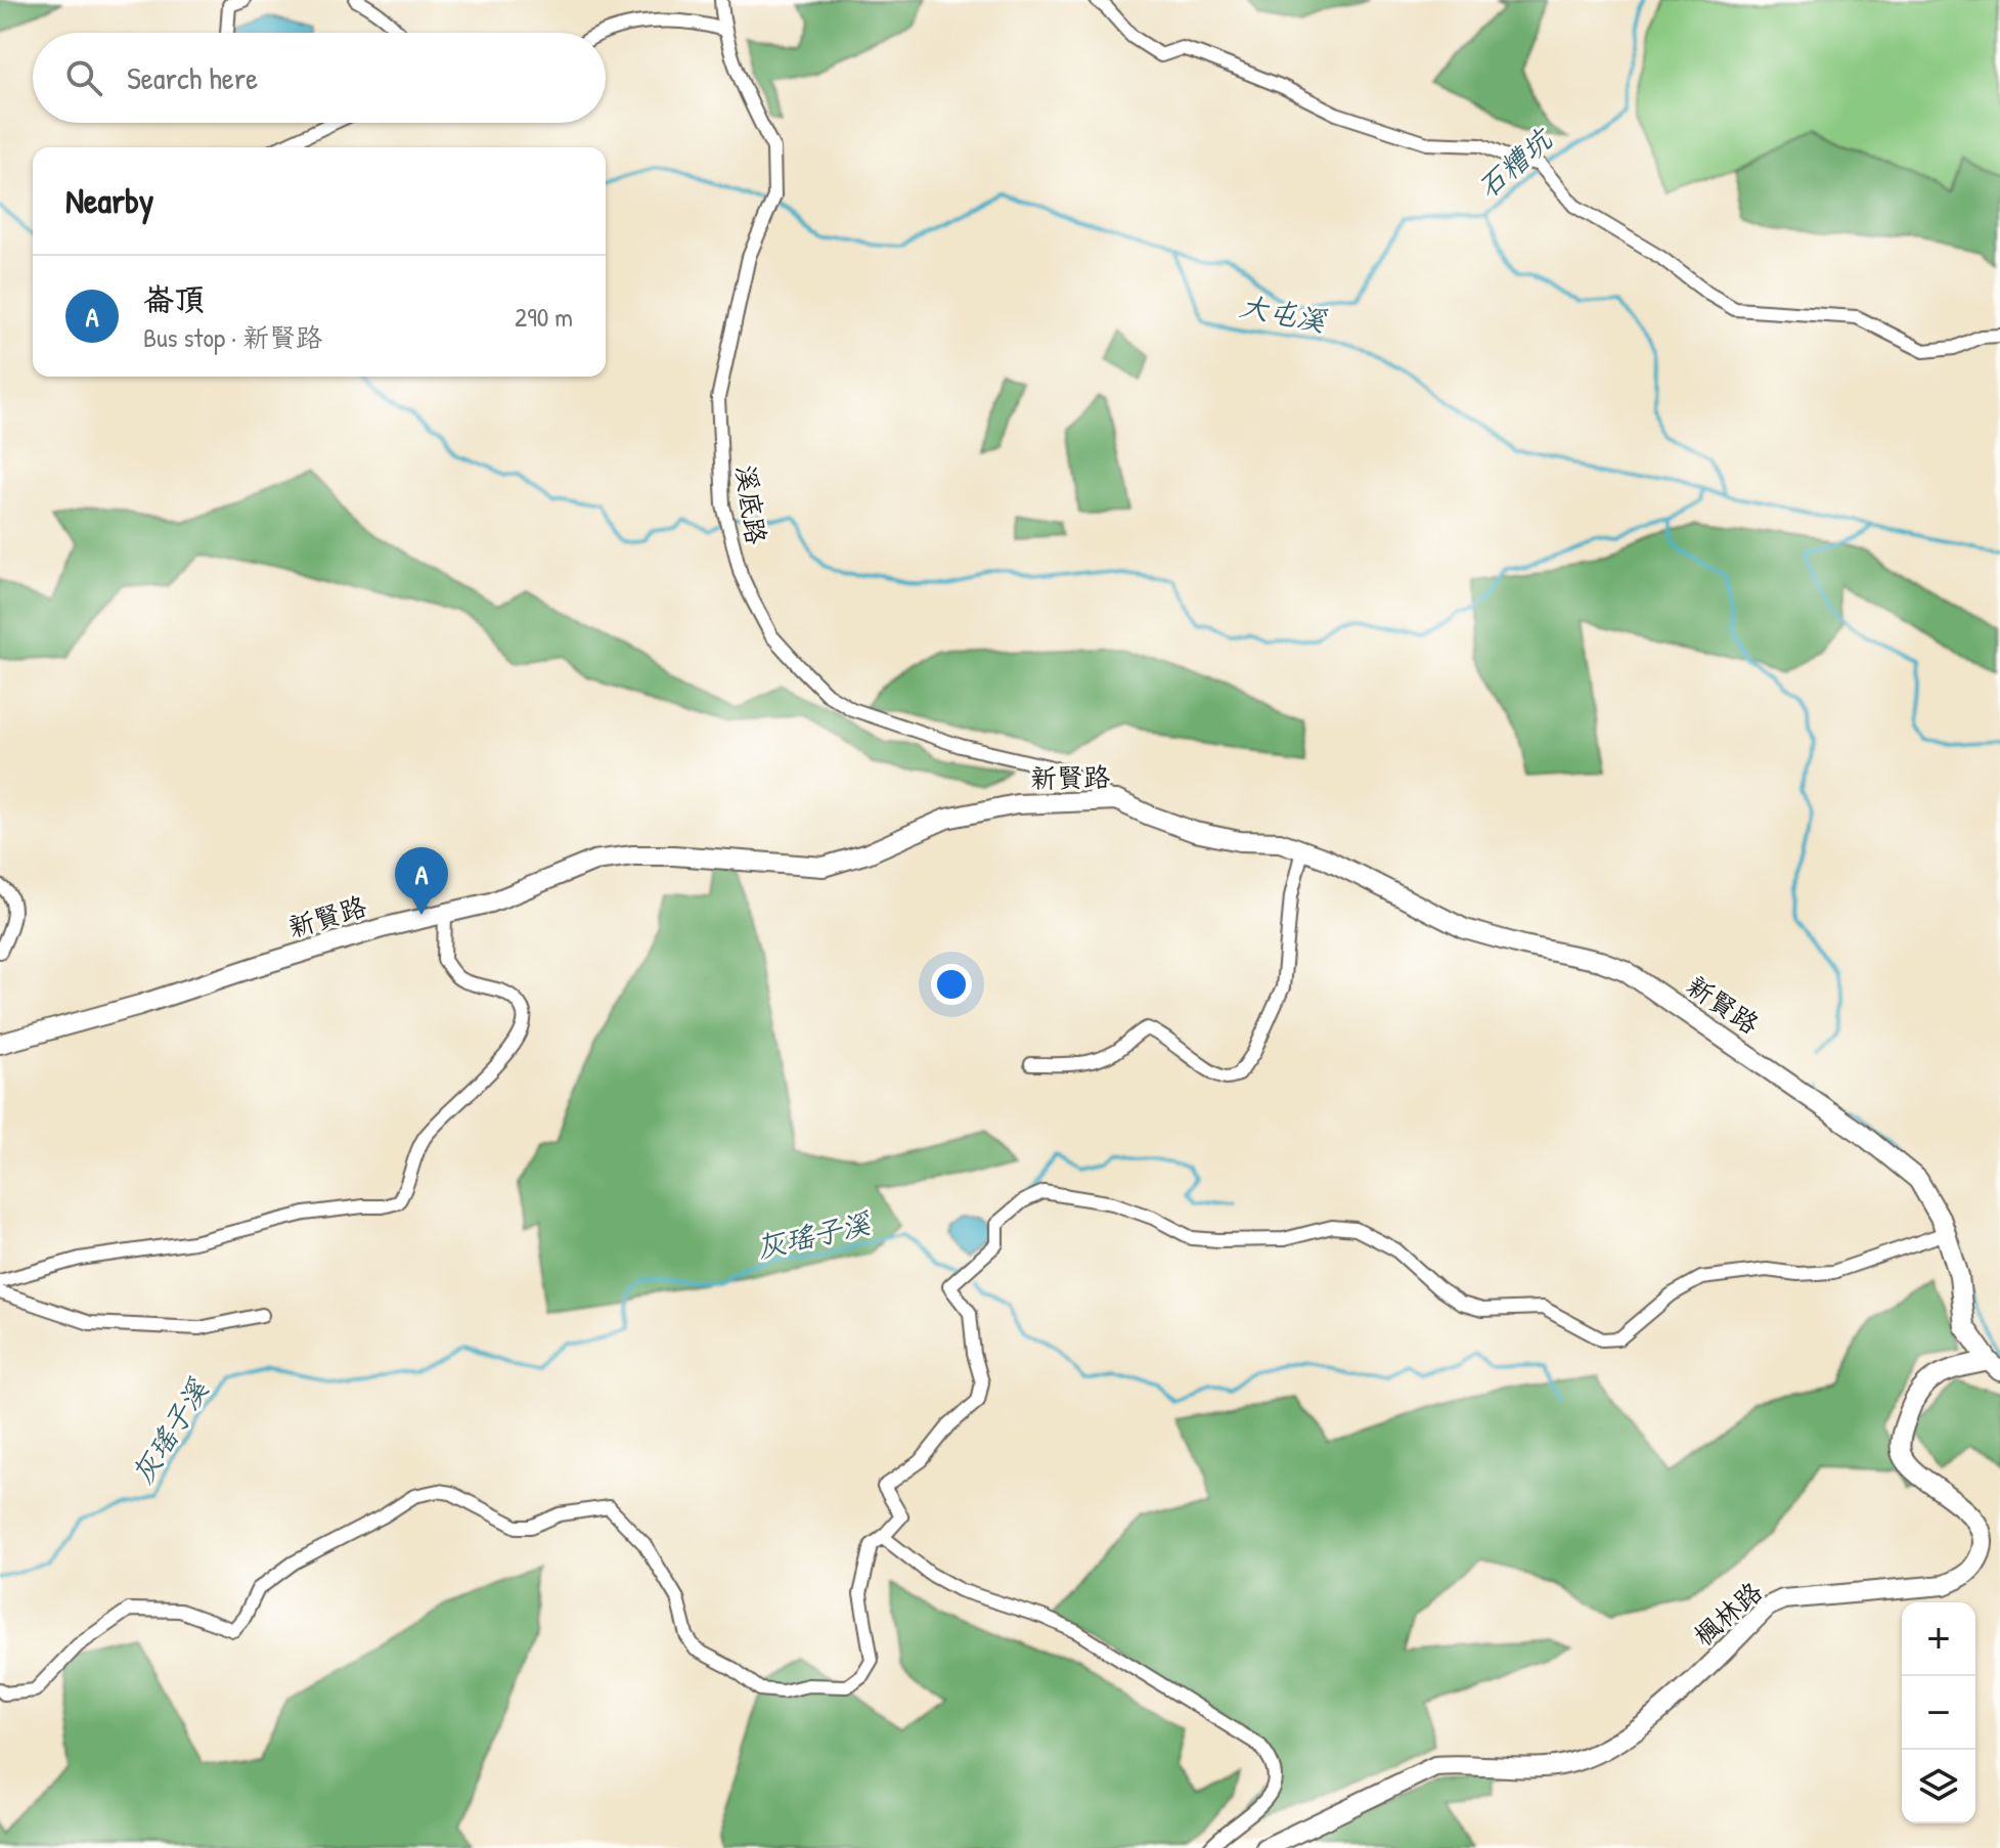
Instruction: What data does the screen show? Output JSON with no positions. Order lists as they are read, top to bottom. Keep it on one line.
{"streets":{"street":["溪底路","新賢路","楓林路"]},"crossings":[["溪底路","新賢路"],["新賢路","楓林路"]],"water":["石糟坑","大屯溪","灰瑤子溪"],"page":{"search":"Search here","heading":"Nearby","list":[{"mark":"A","name":"崙頂","note":"Bus stop · 新賢路","value":"290 m"}],"pins":"A","map_buttons":["+","−"]}}
